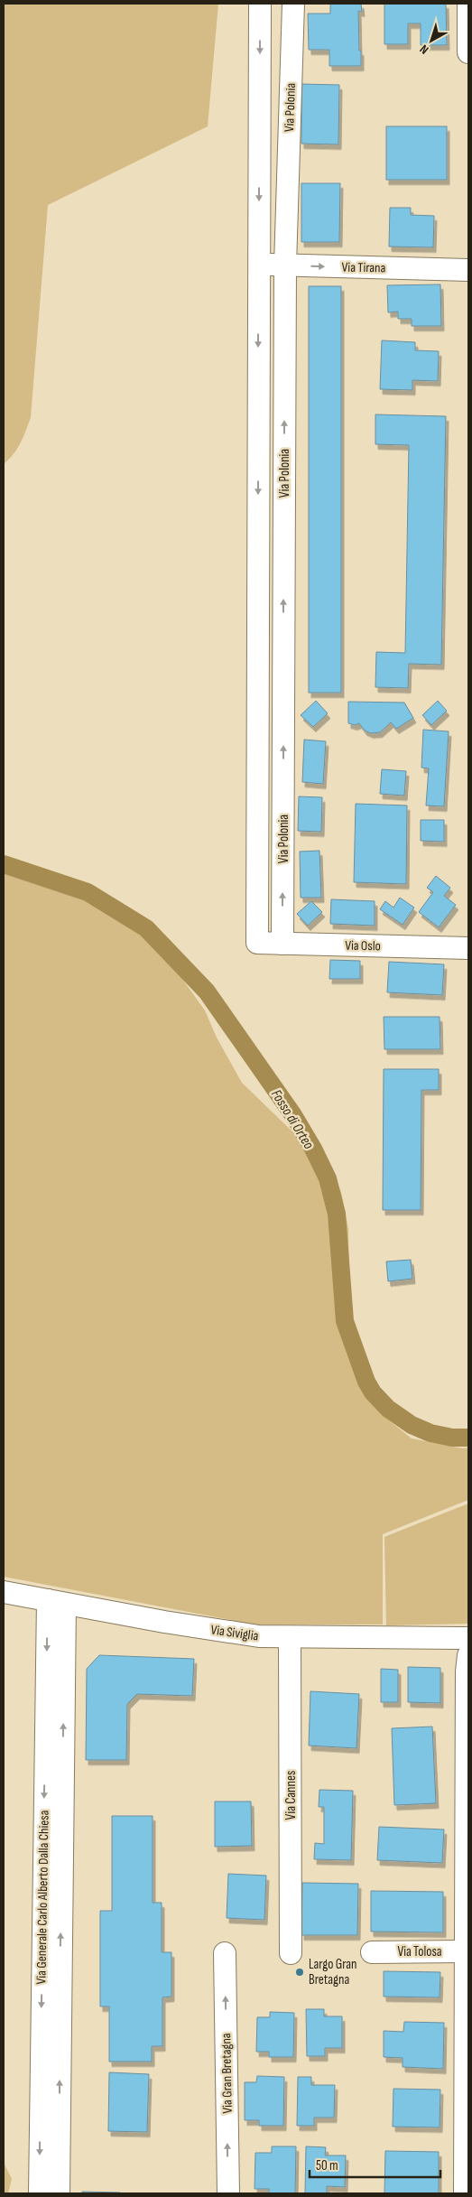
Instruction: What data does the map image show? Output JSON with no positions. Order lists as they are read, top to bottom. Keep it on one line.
{"streets":{"street":["Via Polonia","Via Tirana","Via Oslo","Via Siviglia","Via Cannes","Via Generale Carlo Alberto Dalla Chiesa","Via Tolosa","Via Gran Bretagna"]},"crossings":[["Via Polonia","Via Tirana"],["Via Polonia","Via Oslo"],["Via Siviglia","Via Cannes"],["Via Siviglia","Via Generale Carlo Alberto Dalla Chiesa"]],"one_way":["Via Tirana","Via Gran Bretagna"],"water":["Fosso di Orteo"],"places":["Largo Gran Bretagna"],"scale_bar":"50 m","north":"bottom left"}
